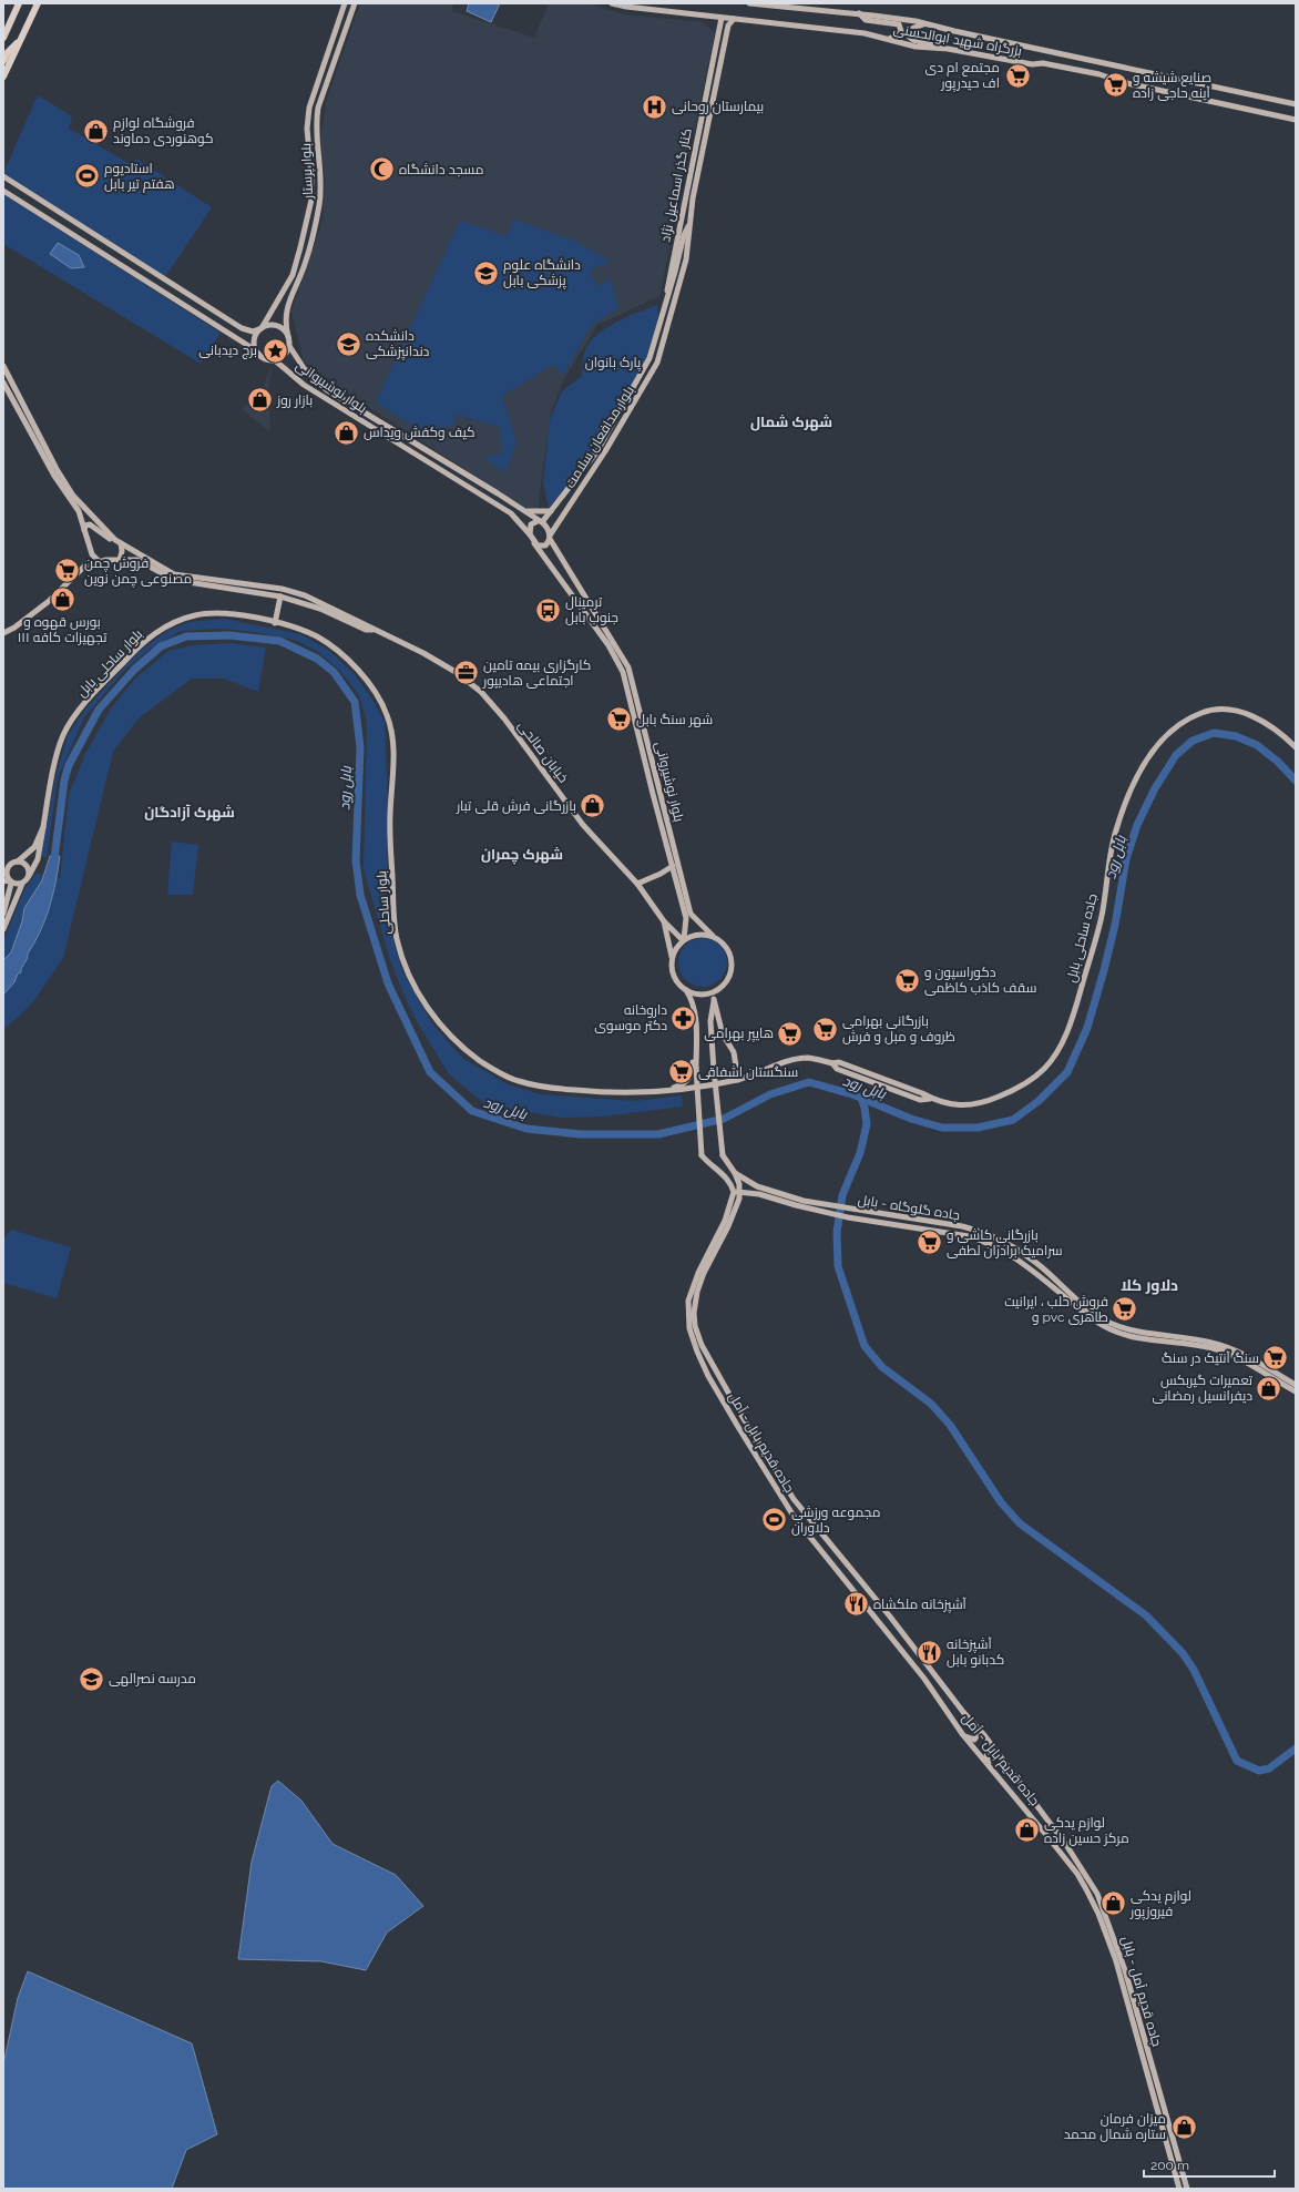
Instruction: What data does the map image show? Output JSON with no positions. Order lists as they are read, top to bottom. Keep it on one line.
{"streets":{"main road":["بزرگراه شهید ابوالحسنی","بلوار پرستار","کنار گذر اسماعیل نژاد","بلوار نوشیروانی","بلوار مدافعان سلامت","بلوار ساحلی بابل","خيابان صالحی","بلوار ساحلی","جاده ساحلی بابل","جاده گلوگاه - بابل","جاده قدیم بابل - آمل","جاده قدیم آمل - بابل"]},"crossings":[["بلوار پرستار","بلوار نوشیروانی"],["کنار گذر اسماعیل نژاد","بلوار مدافعان سلامت"],["بلوار نوشیروانی","بلوار مدافعان سلامت"],["بلوار ساحلی بابل","بلوار ساحلی"],["بلوار ساحلی","جاده ساحلی بابل"],["جاده قدیم بابل - آمل","جاده قدیم آمل - بابل"]],"districts":["شهرک شمال","شهرک آزادگان","شهرک چمران","دلاور کلا"],"water":["بابل رود"],"parks":["پارک بانوان"],"places":{"supermarket":["مجتمع ام دی اف حیدرپور","صنایع شیشه و آینه حاجی زاده","فروش چمن مصنوعی چمن نوین","شهر سنگ بابل","دکوراسیون و سقف کاذب کاظمی","بازرگانی بهرامی ظروف و مبل و فرش","هایپر بهرامی","سنگستان اشفاقی","بازرگانی کاشی و سرامیک برادران لطفی","فروش حلب ، ایرانیت و pvc طاهری","سنگ آنتیک در سنگ"],"hospital":["بیمارستان روحانی"],"shop":["فروشگاه لوازم کوهنوردی دماوند","بازار روز","کیف و‌کفش ویداس","بورس قهوه و تجهیزات کافه ۱۱۱","بازرگانی فرش قلی تبار","تعمیرات گیربکس دیفرانسیل رمضانی","لوازم یدکی مرکز حسین زاده","لوازم یدکی فیروزپور","میزان فرمان ستاره شمال محمد"],"mosque":["مسجد دانشگاه"],"sports":["استادیوم هفتم تیر بابل","مجموعه ورزشی دلاوران"],"school or university":["دانشگاه علوم پزشکی بابل","دانشکده دندانپزشکی","مدرسه نصرالهی"],"place":["برج دیدبانی"],"bus stop":["ترمینال جنوب بابل"],"office":["کارگزاری بیمه تامین اجتماعی هادیپور"],"pharmacy":["داروخانه دکتر موسوی"],"restaurant":["آشپزخانه ملکشاه","آشپزخانه کدبانو بابل"]},"scale_bar":"200 m"}
